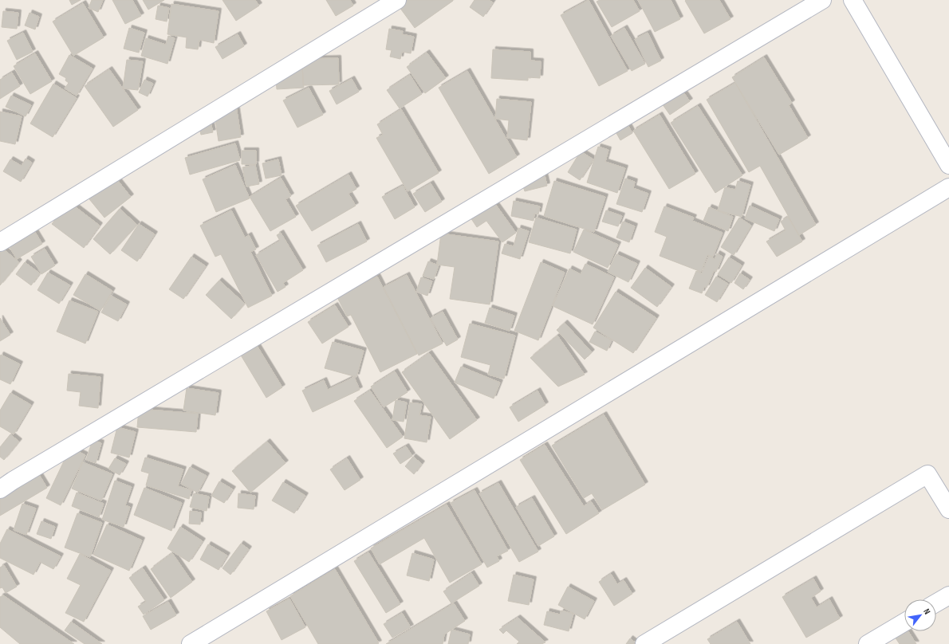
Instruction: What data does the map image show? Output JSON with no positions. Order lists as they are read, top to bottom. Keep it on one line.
{"north":"top right"}
